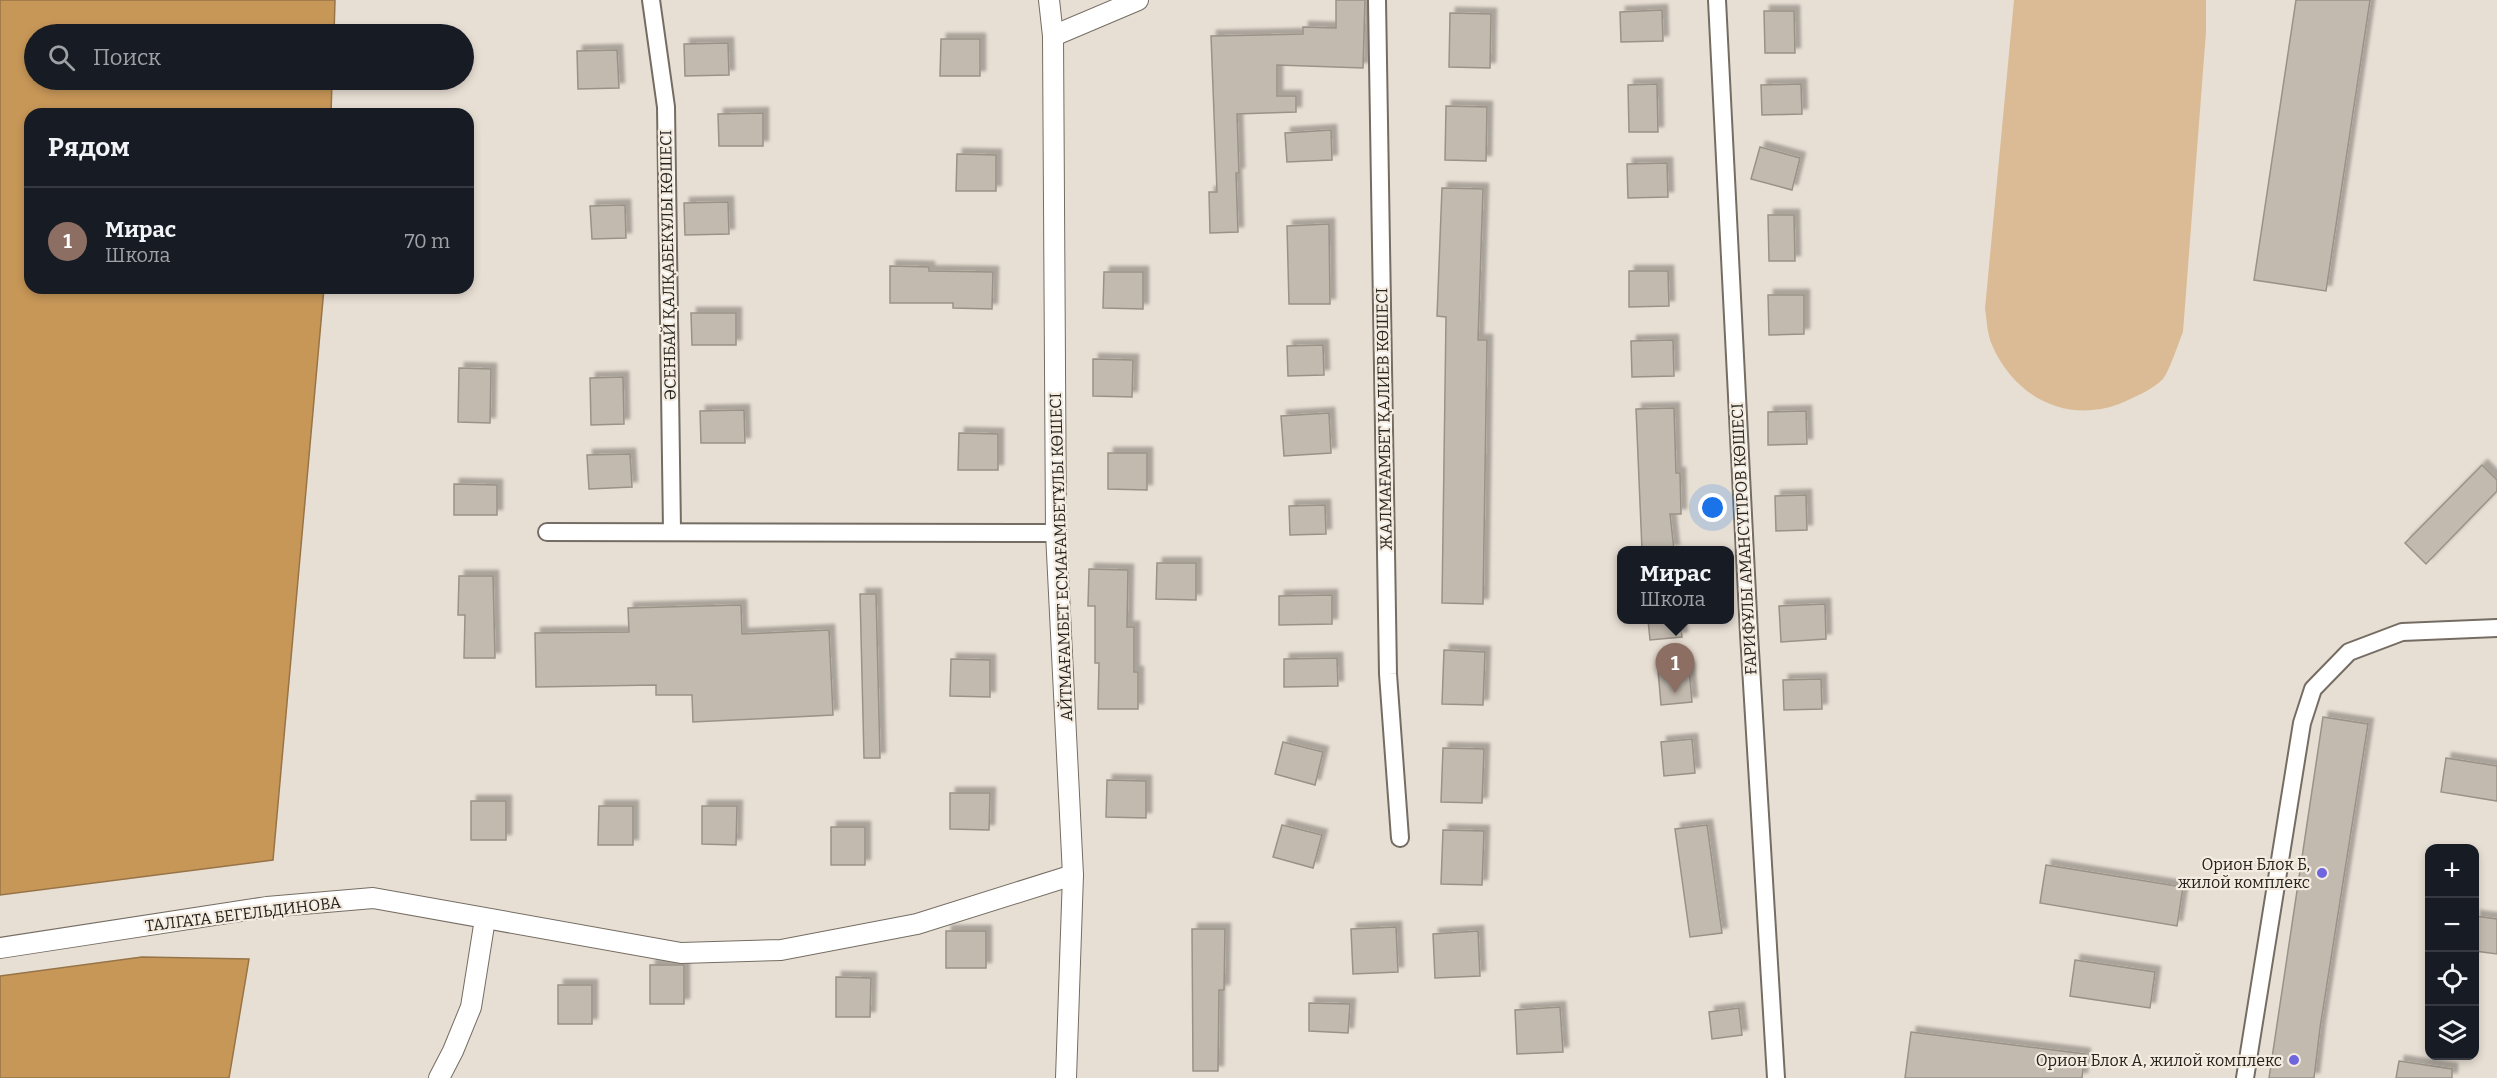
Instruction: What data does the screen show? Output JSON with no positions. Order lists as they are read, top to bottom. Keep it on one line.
{"streets":{"street":["ӘСЕНБАЙ ҚАЛҚАБЕКҰЛЫ КӨШЕСІ","ЖАЛМАҒАМБЕТ ҚАЛИЕВ КӨШЕСІ","ҒАРИФҰЛЫ АМАНСҮГІРОВ КӨШЕСІ","АЙТМАҒАМБЕТ ЕСМАҒАМБЕТҰЛЫ КӨШЕСІ","ТАЛГАТА БЕГЕЛЬДИНОВА"]},"crossings":[["АЙТМАҒАМБЕТ ЕСМАҒАМБЕТҰЛЫ КӨШЕСІ","ТАЛГАТА БЕГЕЛЬДИНОВА"]],"places":["Орион Блок Б, жилой комплекс","Орион Блок А, жилой комплекс"],"page":{"search":"Поиск","heading":"Рядом","list":[{"mark":"1","name":"Мирас","note":"Школа","value":"70 m"}],"popup":["Мирас","Школа"],"pins":"1","map_buttons":["+","−"]}}
